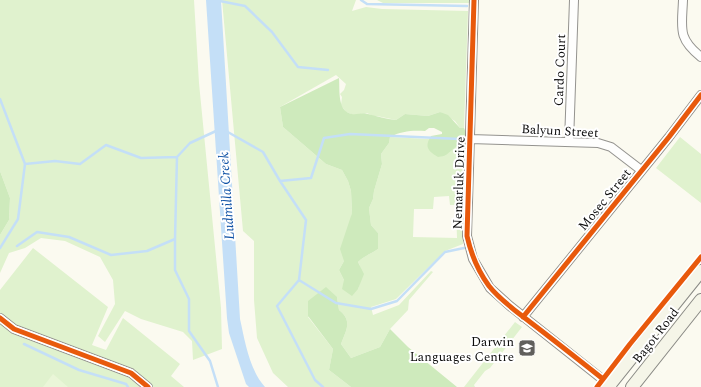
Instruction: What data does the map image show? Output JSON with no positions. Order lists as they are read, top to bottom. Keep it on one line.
{"streets":{"main road":["Bagot Road"],"street":["Cardo Court","Balyun Street","Nemarluk Drive","Mosec Street"]},"crossings":[["Cardo Court","Balyun Street"],["Balyun Street","Nemarluk Drive"],["Balyun Street","Mosec Street"],["Nemarluk Drive","Mosec Street"],["Nemarluk Drive","Bagot Road"]],"water":["Ludmilla Creek"],"places":{"school or university":["Darwin Languages Centre"]}}
